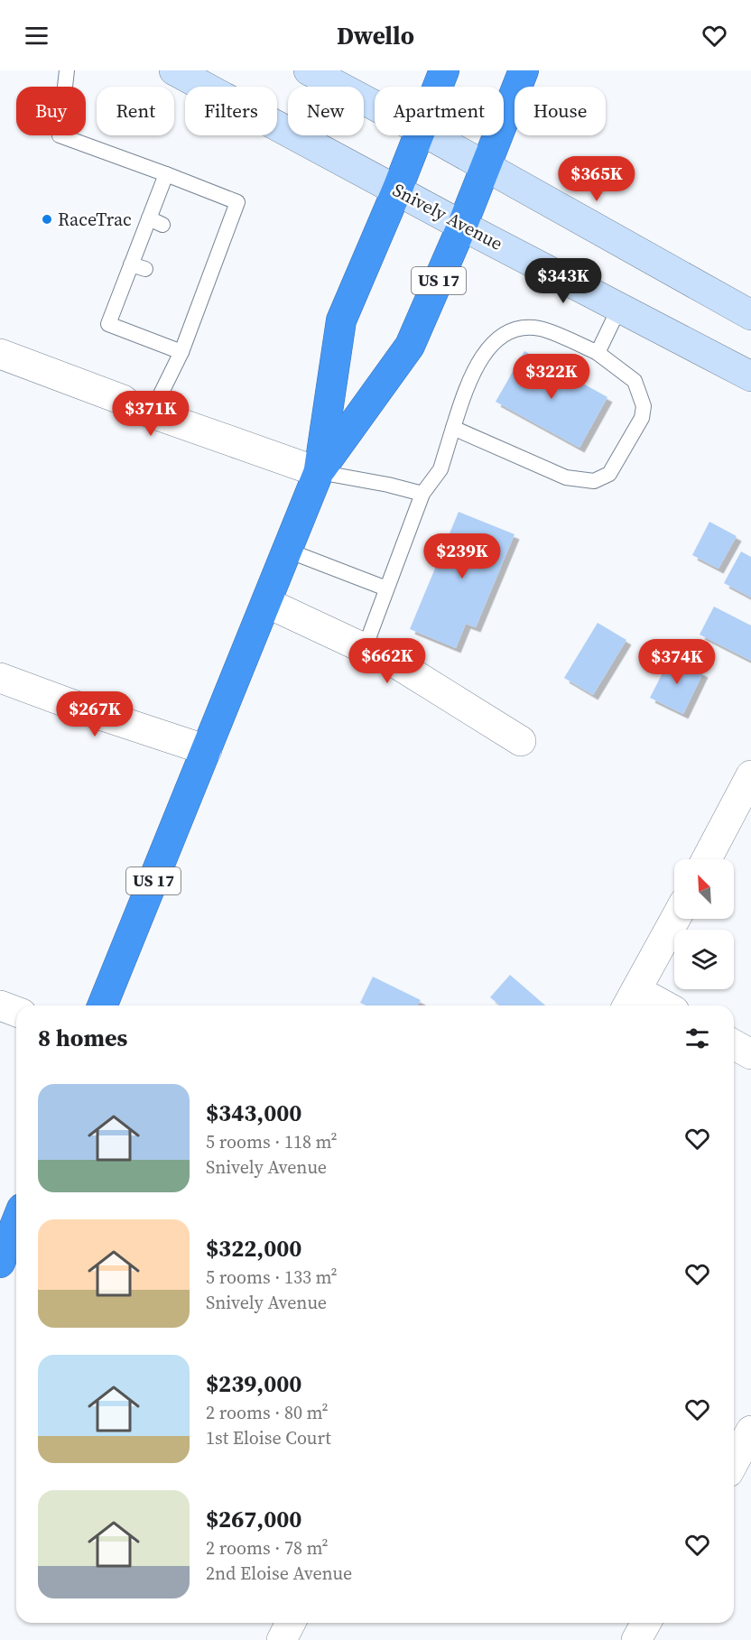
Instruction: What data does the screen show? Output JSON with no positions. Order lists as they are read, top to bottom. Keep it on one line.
{"streets":{"highway":["US 17"],"main road":["Snively Avenue"]},"crossings":[["Snively Avenue","US 17"]],"places":["RaceTrac"],"north":"top left","page":{"header":"Dwello","chip":["Buy","Rent","Filters","New","Apartment","House"],"price":["$365K","$343K","$322K","$371K","$239K","$662K","$374K","$267K"],"heading":"8 homes","list":[{"name":"$343,000","note":"5 rooms · 118 m² · Snively Avenue"},{"name":"$322,000","note":"5 rooms · 133 m² · Snively Avenue"},{"name":"$239,000","note":"2 rooms · 80 m² · 1st Eloise Court"},{"name":"$267,000","note":"2 rooms · 78 m² · 2nd Eloise Avenue"}]}}
